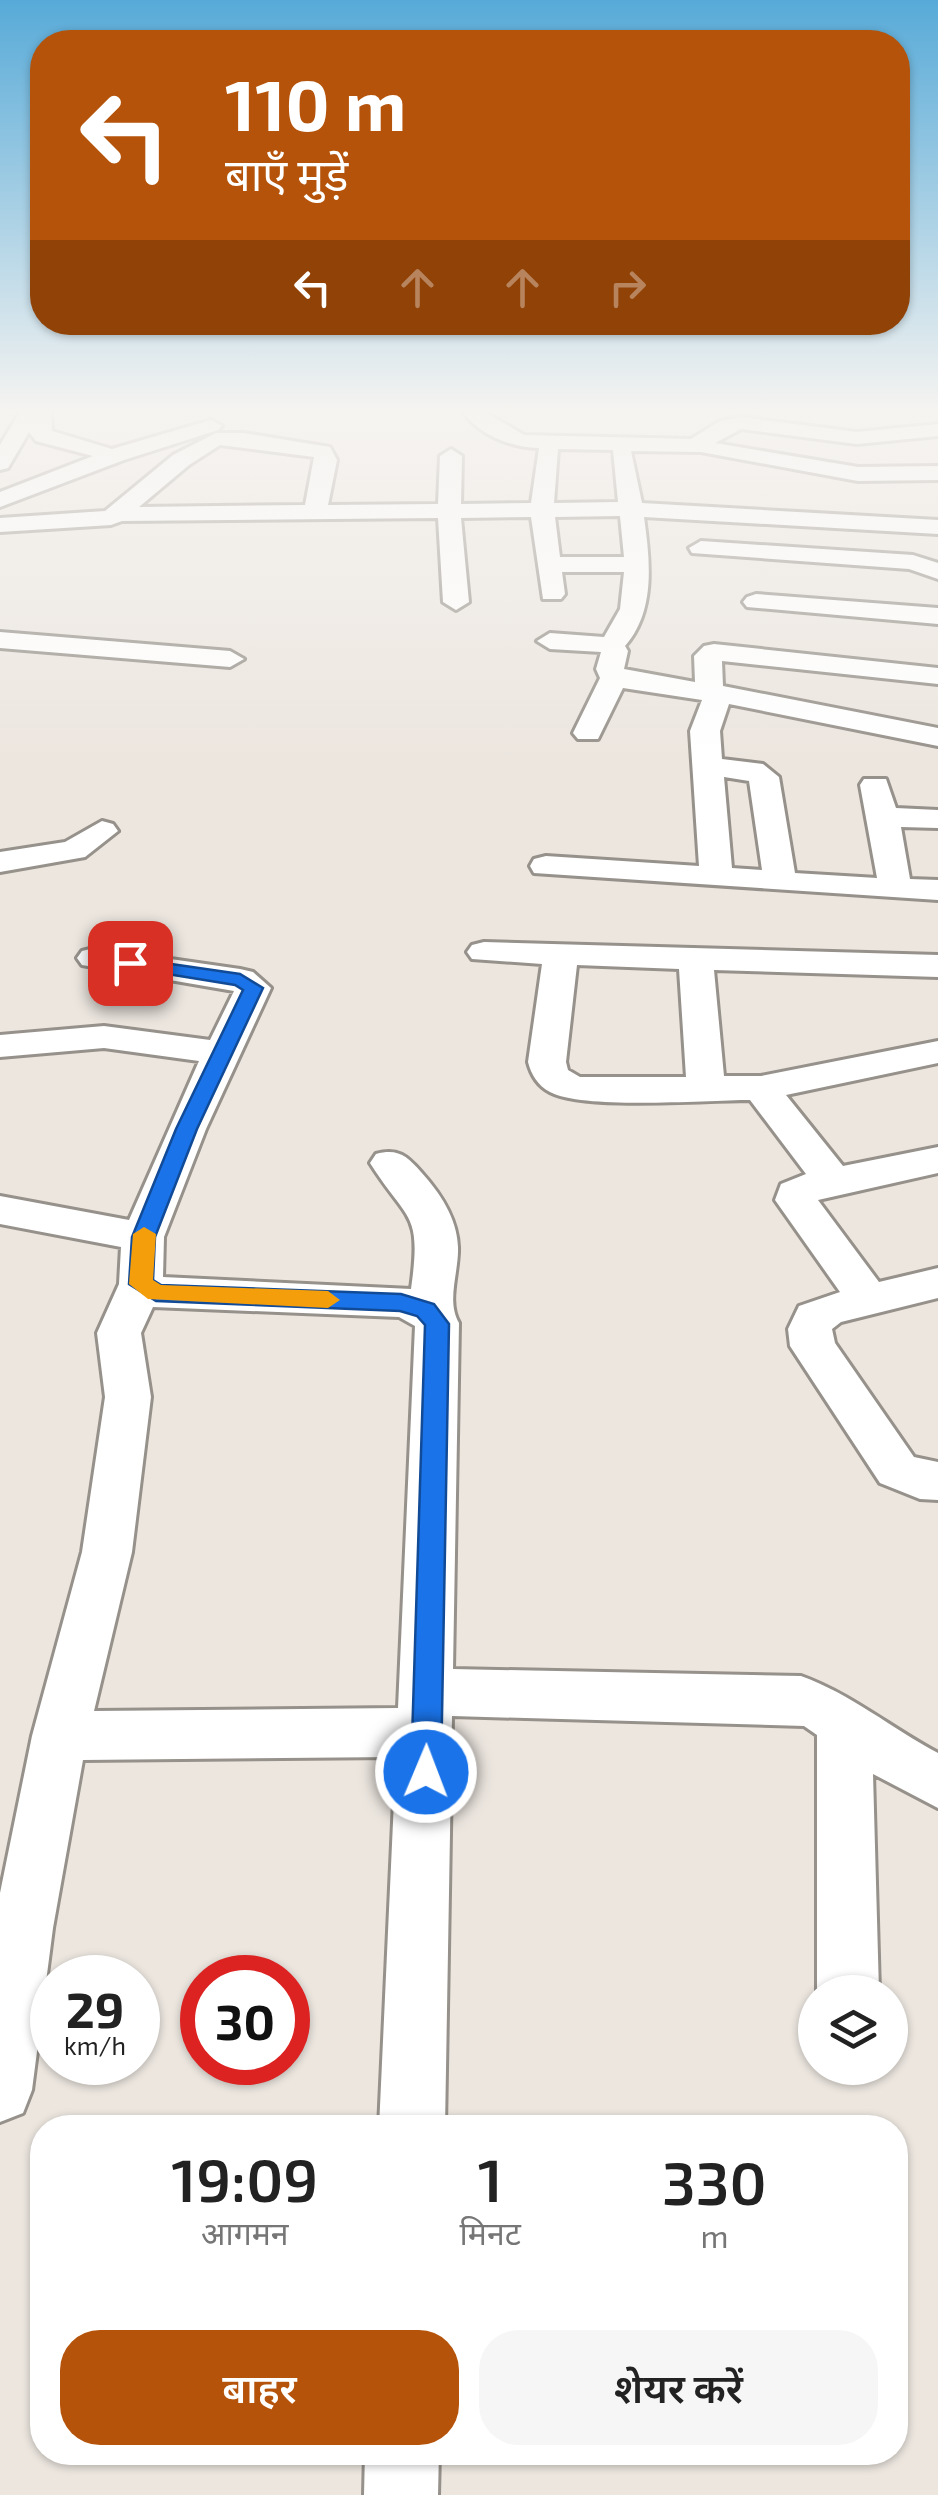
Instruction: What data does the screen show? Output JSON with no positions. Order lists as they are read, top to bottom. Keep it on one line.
{"page":{"turn":["110 m","बाएँ मुड़ें"],"speed":"29 km/h","limit":"30","eta":["19:09","आगमन","1","मिनट","330","m"],"buttons":["बाहर","शेयर करें"]}}
